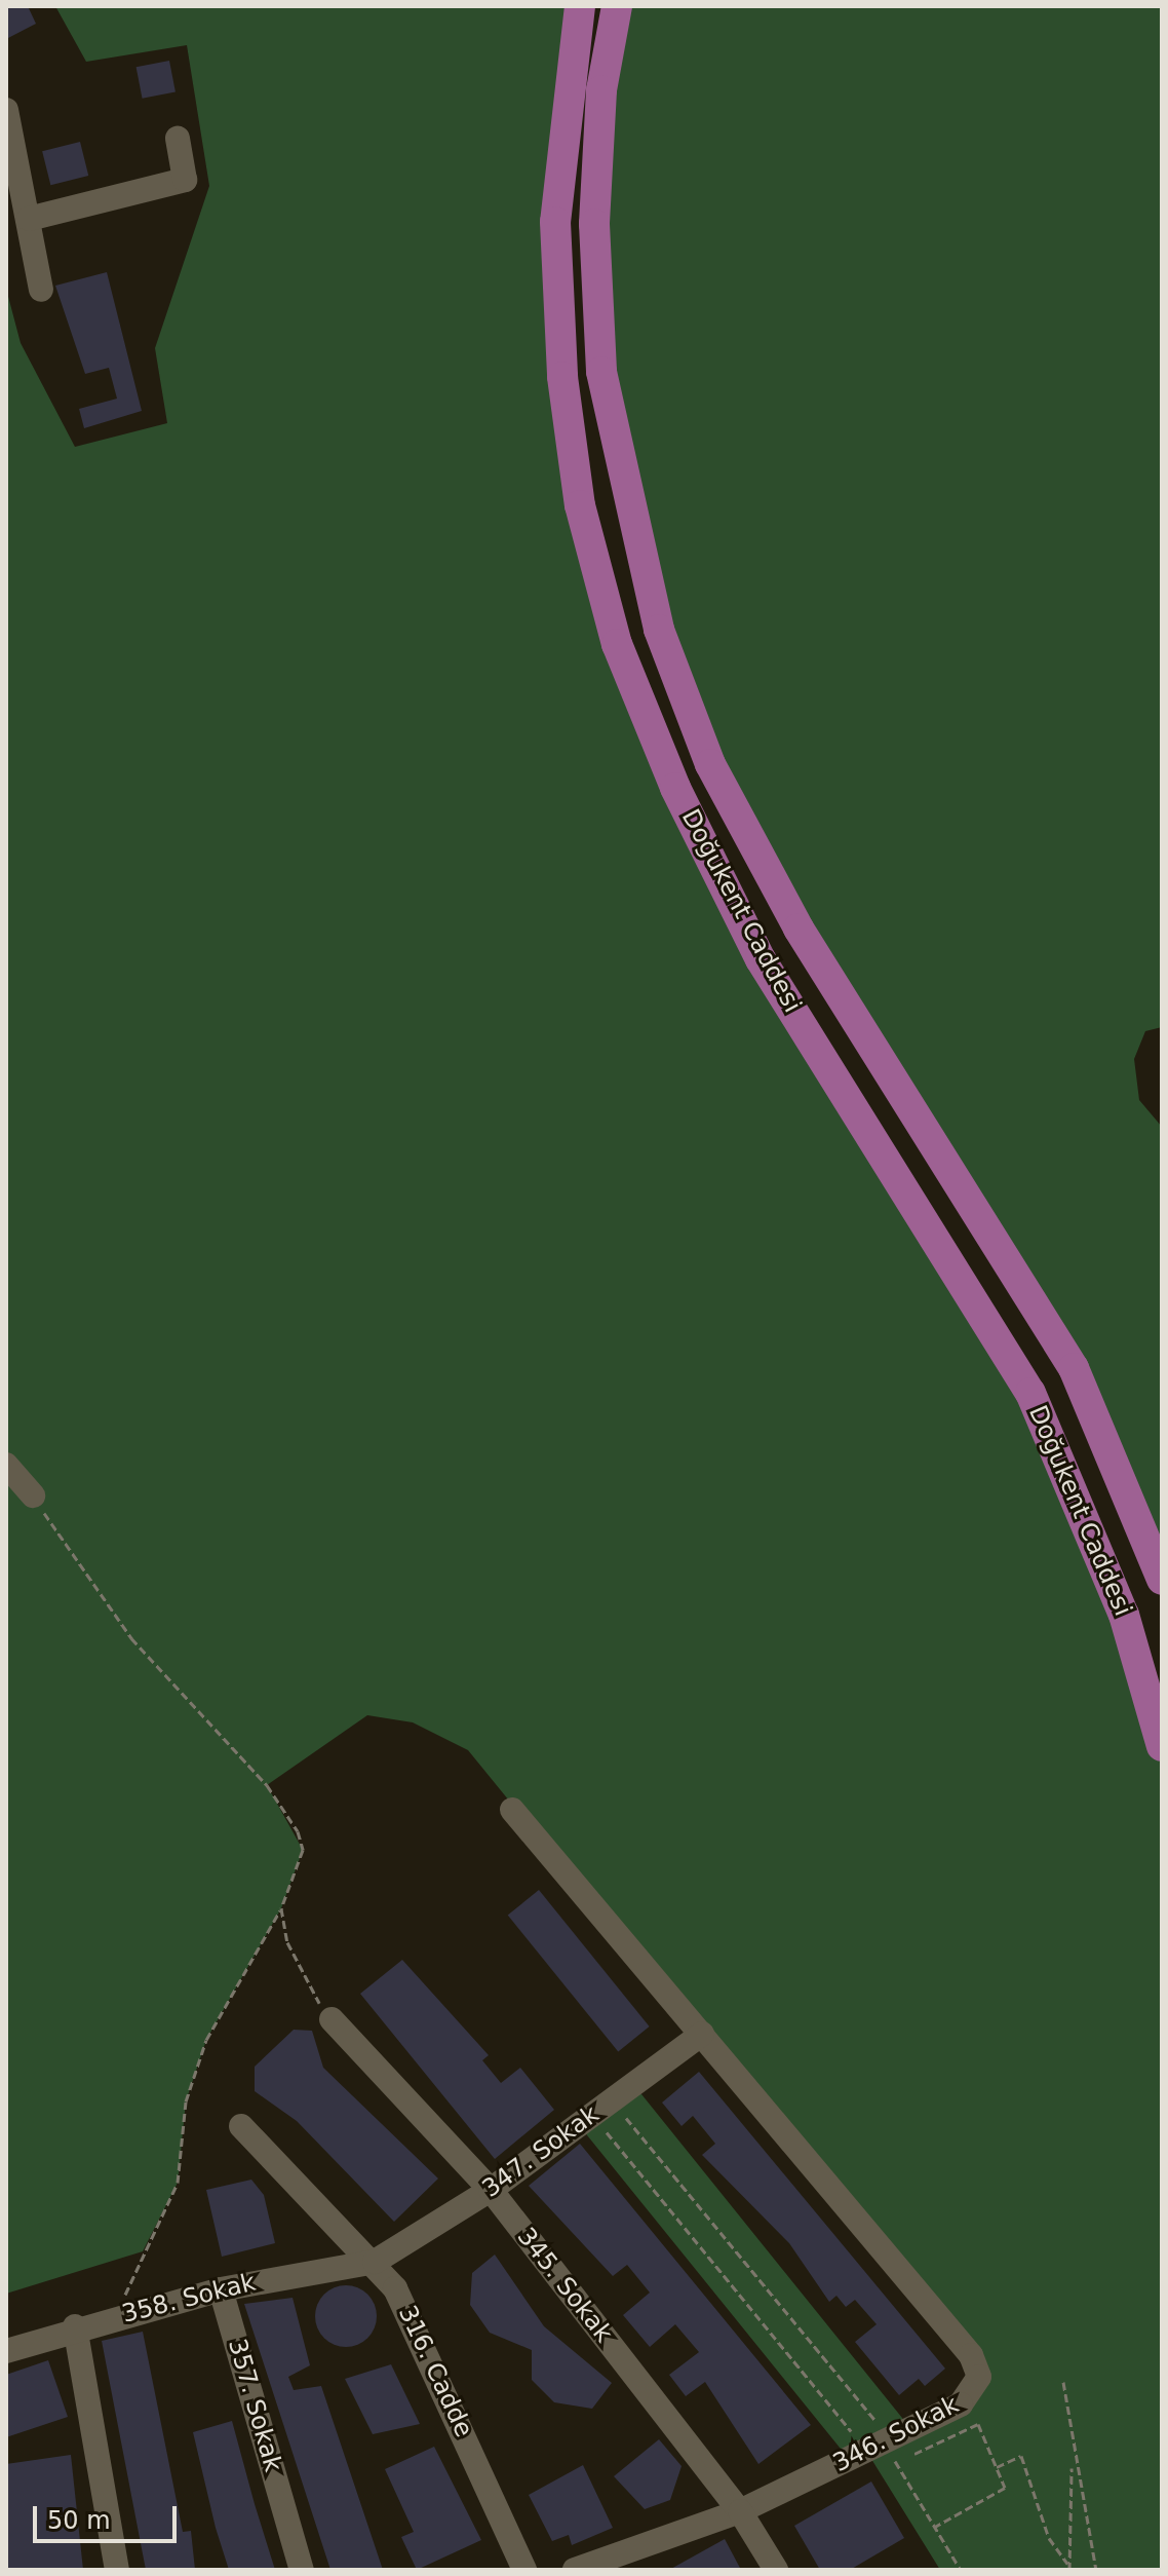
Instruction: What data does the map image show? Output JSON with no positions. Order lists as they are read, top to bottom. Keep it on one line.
{"streets":{"main road":["Doğukent Caddesi"],"street":["347. Sokak","345. Sokak","358. Sokak","316. Cadde","357. Sokak","346. Sokak"]},"crossings":[["347. Sokak","345. Sokak"],["347. Sokak","358. Sokak"],["347. Sokak","316. Cadde"],["347. Sokak","346. Sokak"],["345. Sokak","346. Sokak"],["358. Sokak","316. Cadde"],["358. Sokak","357. Sokak"]],"scale_bar":"50 m"}
